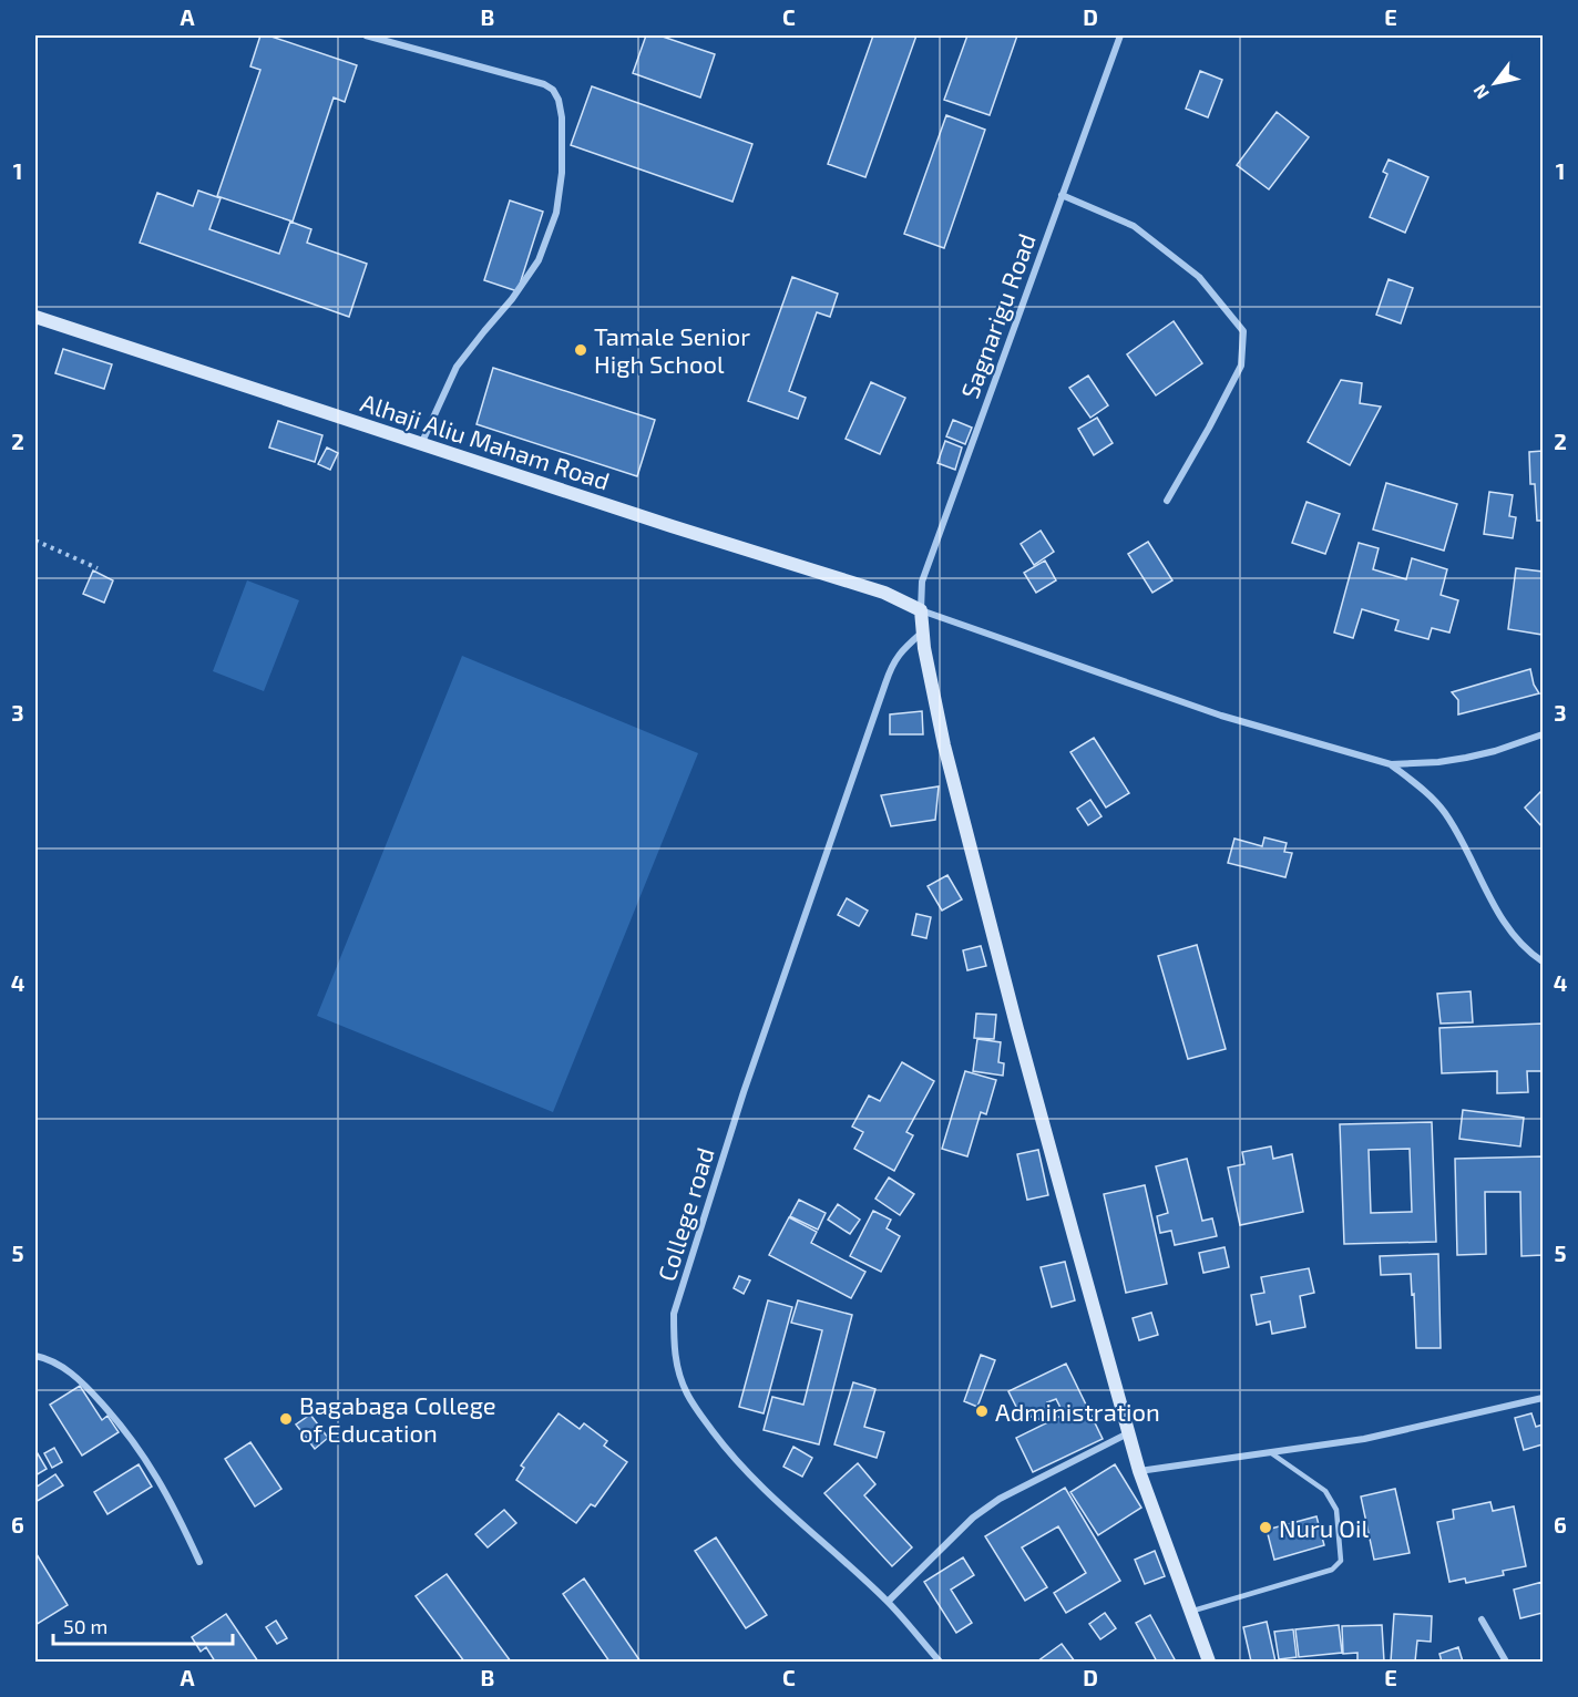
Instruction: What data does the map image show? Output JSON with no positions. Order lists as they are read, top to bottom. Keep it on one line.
{"streets":{"street":["Sagnarigu Road","Alhaji Aliu Maham Road","College road"]},"crossings":[["Sagnarigu Road","Alhaji Aliu Maham Road"]],"places":["Tamale Senior High School","Administration","Bagabaga College of Education","Nuru Oil"],"scale_bar":"50 m","north":"bottom left","grid":{"columns":["A","B","C","D","E"],"rows":["1","2","3","4","5","6"]}}
